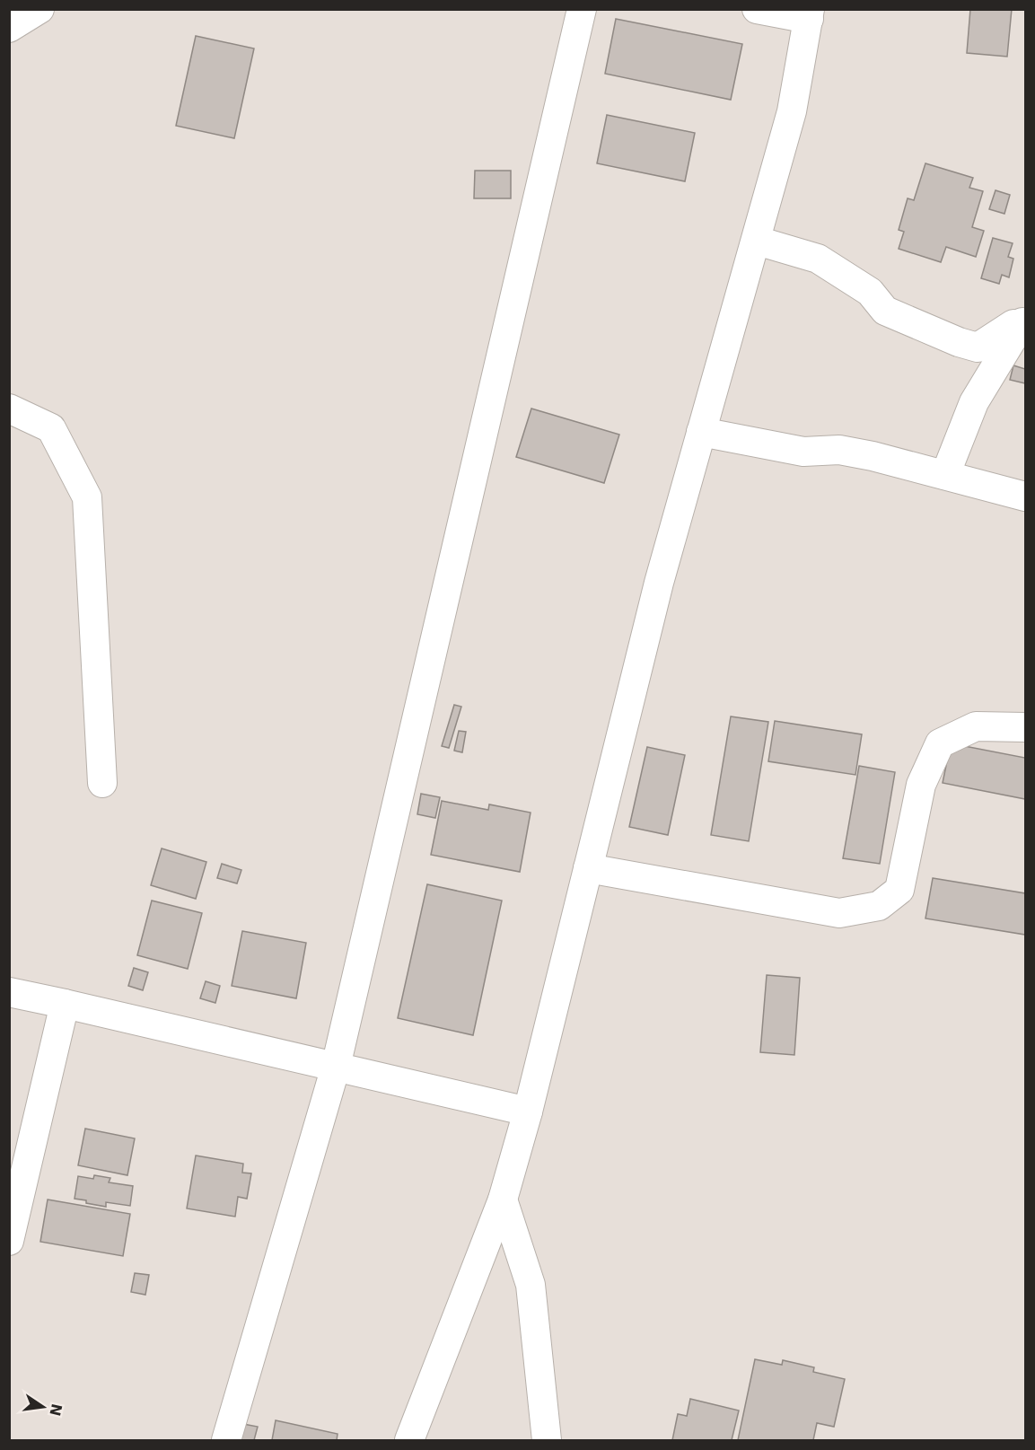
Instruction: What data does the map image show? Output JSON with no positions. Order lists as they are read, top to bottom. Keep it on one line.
{"north":"right"}
